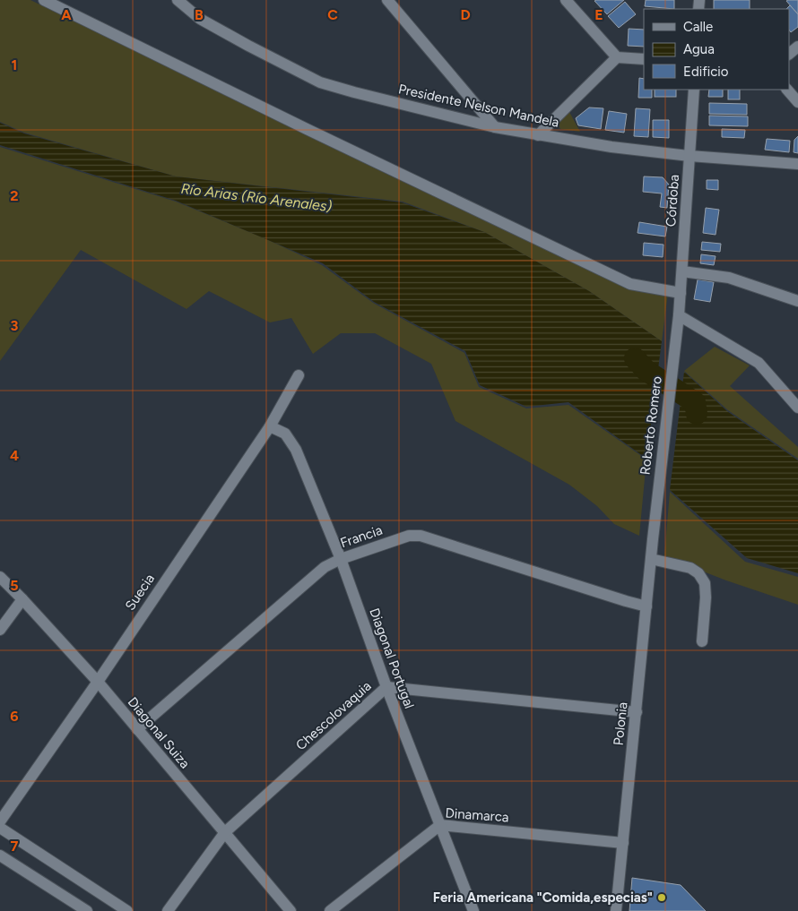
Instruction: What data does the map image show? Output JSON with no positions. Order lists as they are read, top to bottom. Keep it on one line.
{"streets":{"street":["Presidente Nelson Mandela","Córdoba","Roberto Romero","Francia","Suecia","Diagonal Portugal","Chescolovaquia","Polonia","Diagonal Suiza","Dinamarca"]},"crossings":[["Presidente Nelson Mandela","Córdoba"],["Córdoba","Roberto Romero"],["Roberto Romero","Polonia"],["Francia","Diagonal Portugal"],["Francia","Polonia"],["Francia","Diagonal Suiza"],["Suecia","Diagonal Portugal"],["Suecia","Diagonal Suiza"],["Diagonal Portugal","Chescolovaquia"],["Diagonal Portugal","Dinamarca"],["Chescolovaquia","Polonia"],["Chescolovaquia","Diagonal Suiza"],["Polonia","Dinamarca"]],"water":["Río Arias (Río Arenales)"],"places":["Feria Americana \"Comida,especias\""],"legend":["Calle","Agua","Edificio"],"grid":{"columns":["A","B","C","D","E"],"rows":["1","2","3","4","5","6","7"]}}
